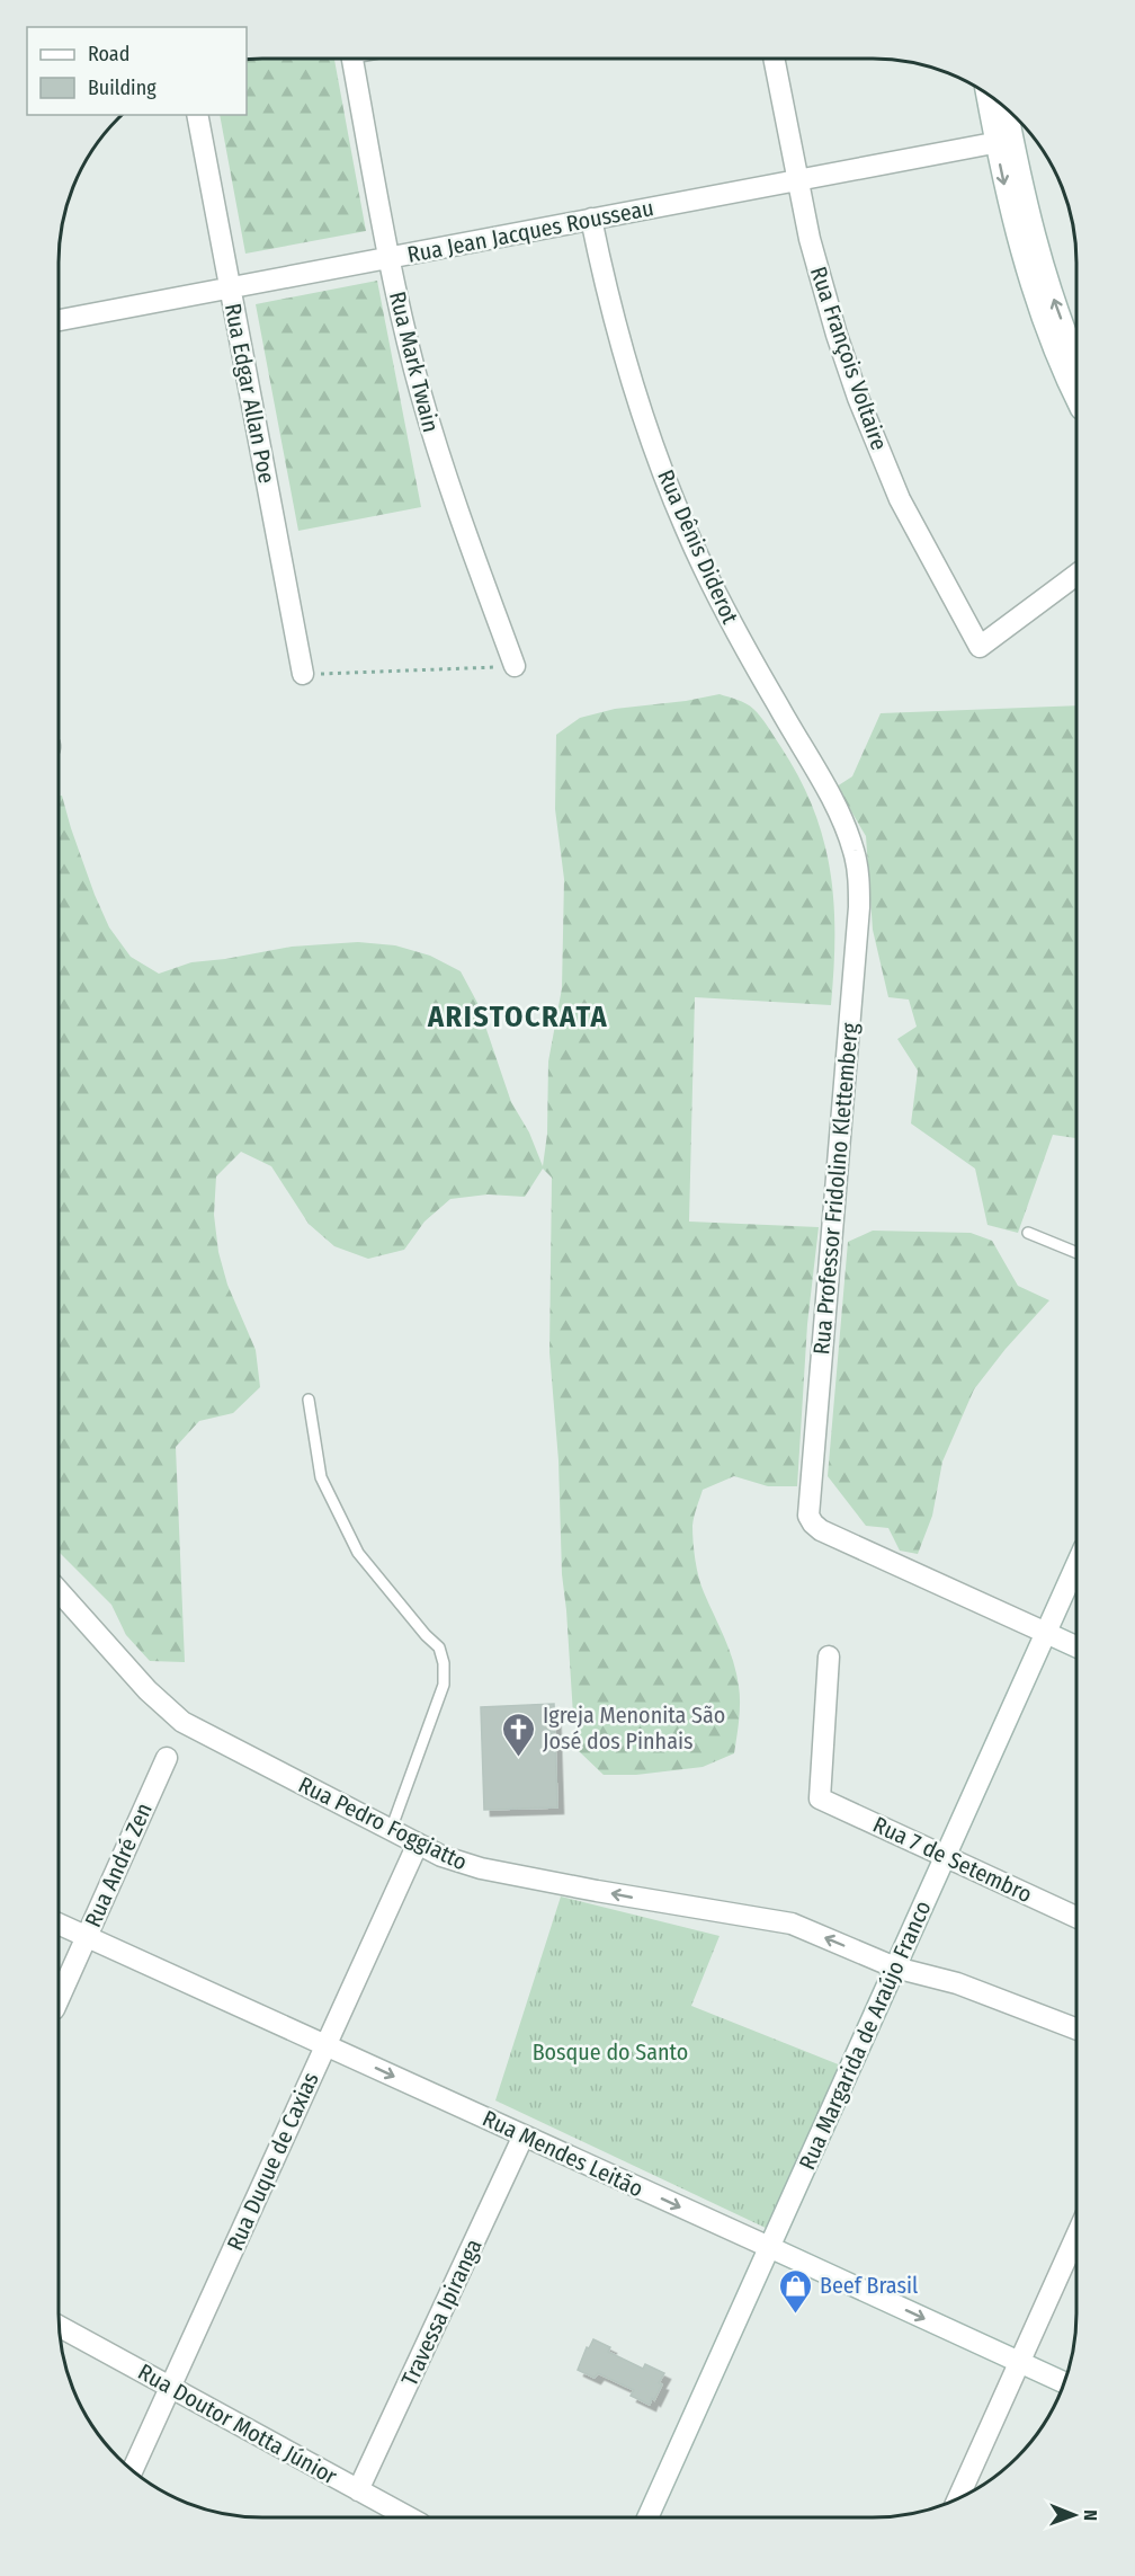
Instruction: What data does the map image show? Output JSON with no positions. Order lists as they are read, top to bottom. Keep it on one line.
{"streets":{"street":["Rua Jean Jacques Rousseau","Rua François Voltaire","Rua Mark Twain","Rua Edgar Allan Poe","Rua Dênis Diderot","Rua Professor Fridolino Klettemberg","Rua Pedro Foggiatto","Rua 7 de Setembro","Rua André Zen","Rua Margarida de Araújo Franco","Rua Mendes Leitão","Rua Duque de Caxias","Travessa Ipiranga","Rua Doutor Motta Júnior"]},"crossings":[["Rua Jean Jacques Rousseau","Rua François Voltaire"],["Rua Jean Jacques Rousseau","Rua Mark Twain"],["Rua Jean Jacques Rousseau","Rua Edgar Allan Poe"],["Rua Jean Jacques Rousseau","Rua Dênis Diderot"],["Rua Dênis Diderot","Rua Professor Fridolino Klettemberg"],["Rua Professor Fridolino Klettemberg","Rua Margarida de Araújo Franco"],["Rua Pedro Foggiatto","Rua Margarida de Araújo Franco"],["Rua Pedro Foggiatto","Rua Duque de Caxias"],["Rua 7 de Setembro","Rua Margarida de Araújo Franco"],["Rua André Zen","Rua Mendes Leitão"],["Rua Margarida de Araújo Franco","Rua Mendes Leitão"],["Rua Mendes Leitão","Rua Duque de Caxias"],["Rua Mendes Leitão","Travessa Ipiranga"],["Rua Duque de Caxias","Rua Doutor Motta Júnior"],["Travessa Ipiranga","Rua Doutor Motta Júnior"]],"one_way":["Rua Pedro Foggiatto","Rua Mendes Leitão"],"districts":["ARISTOCRATA"],"parks":["Bosque do Santo"],"places":{"church":["Igreja Menonita São José dos Pinhais"],"shop":["Beef Brasil"]},"legend":["Road","Building"],"north":"right"}
